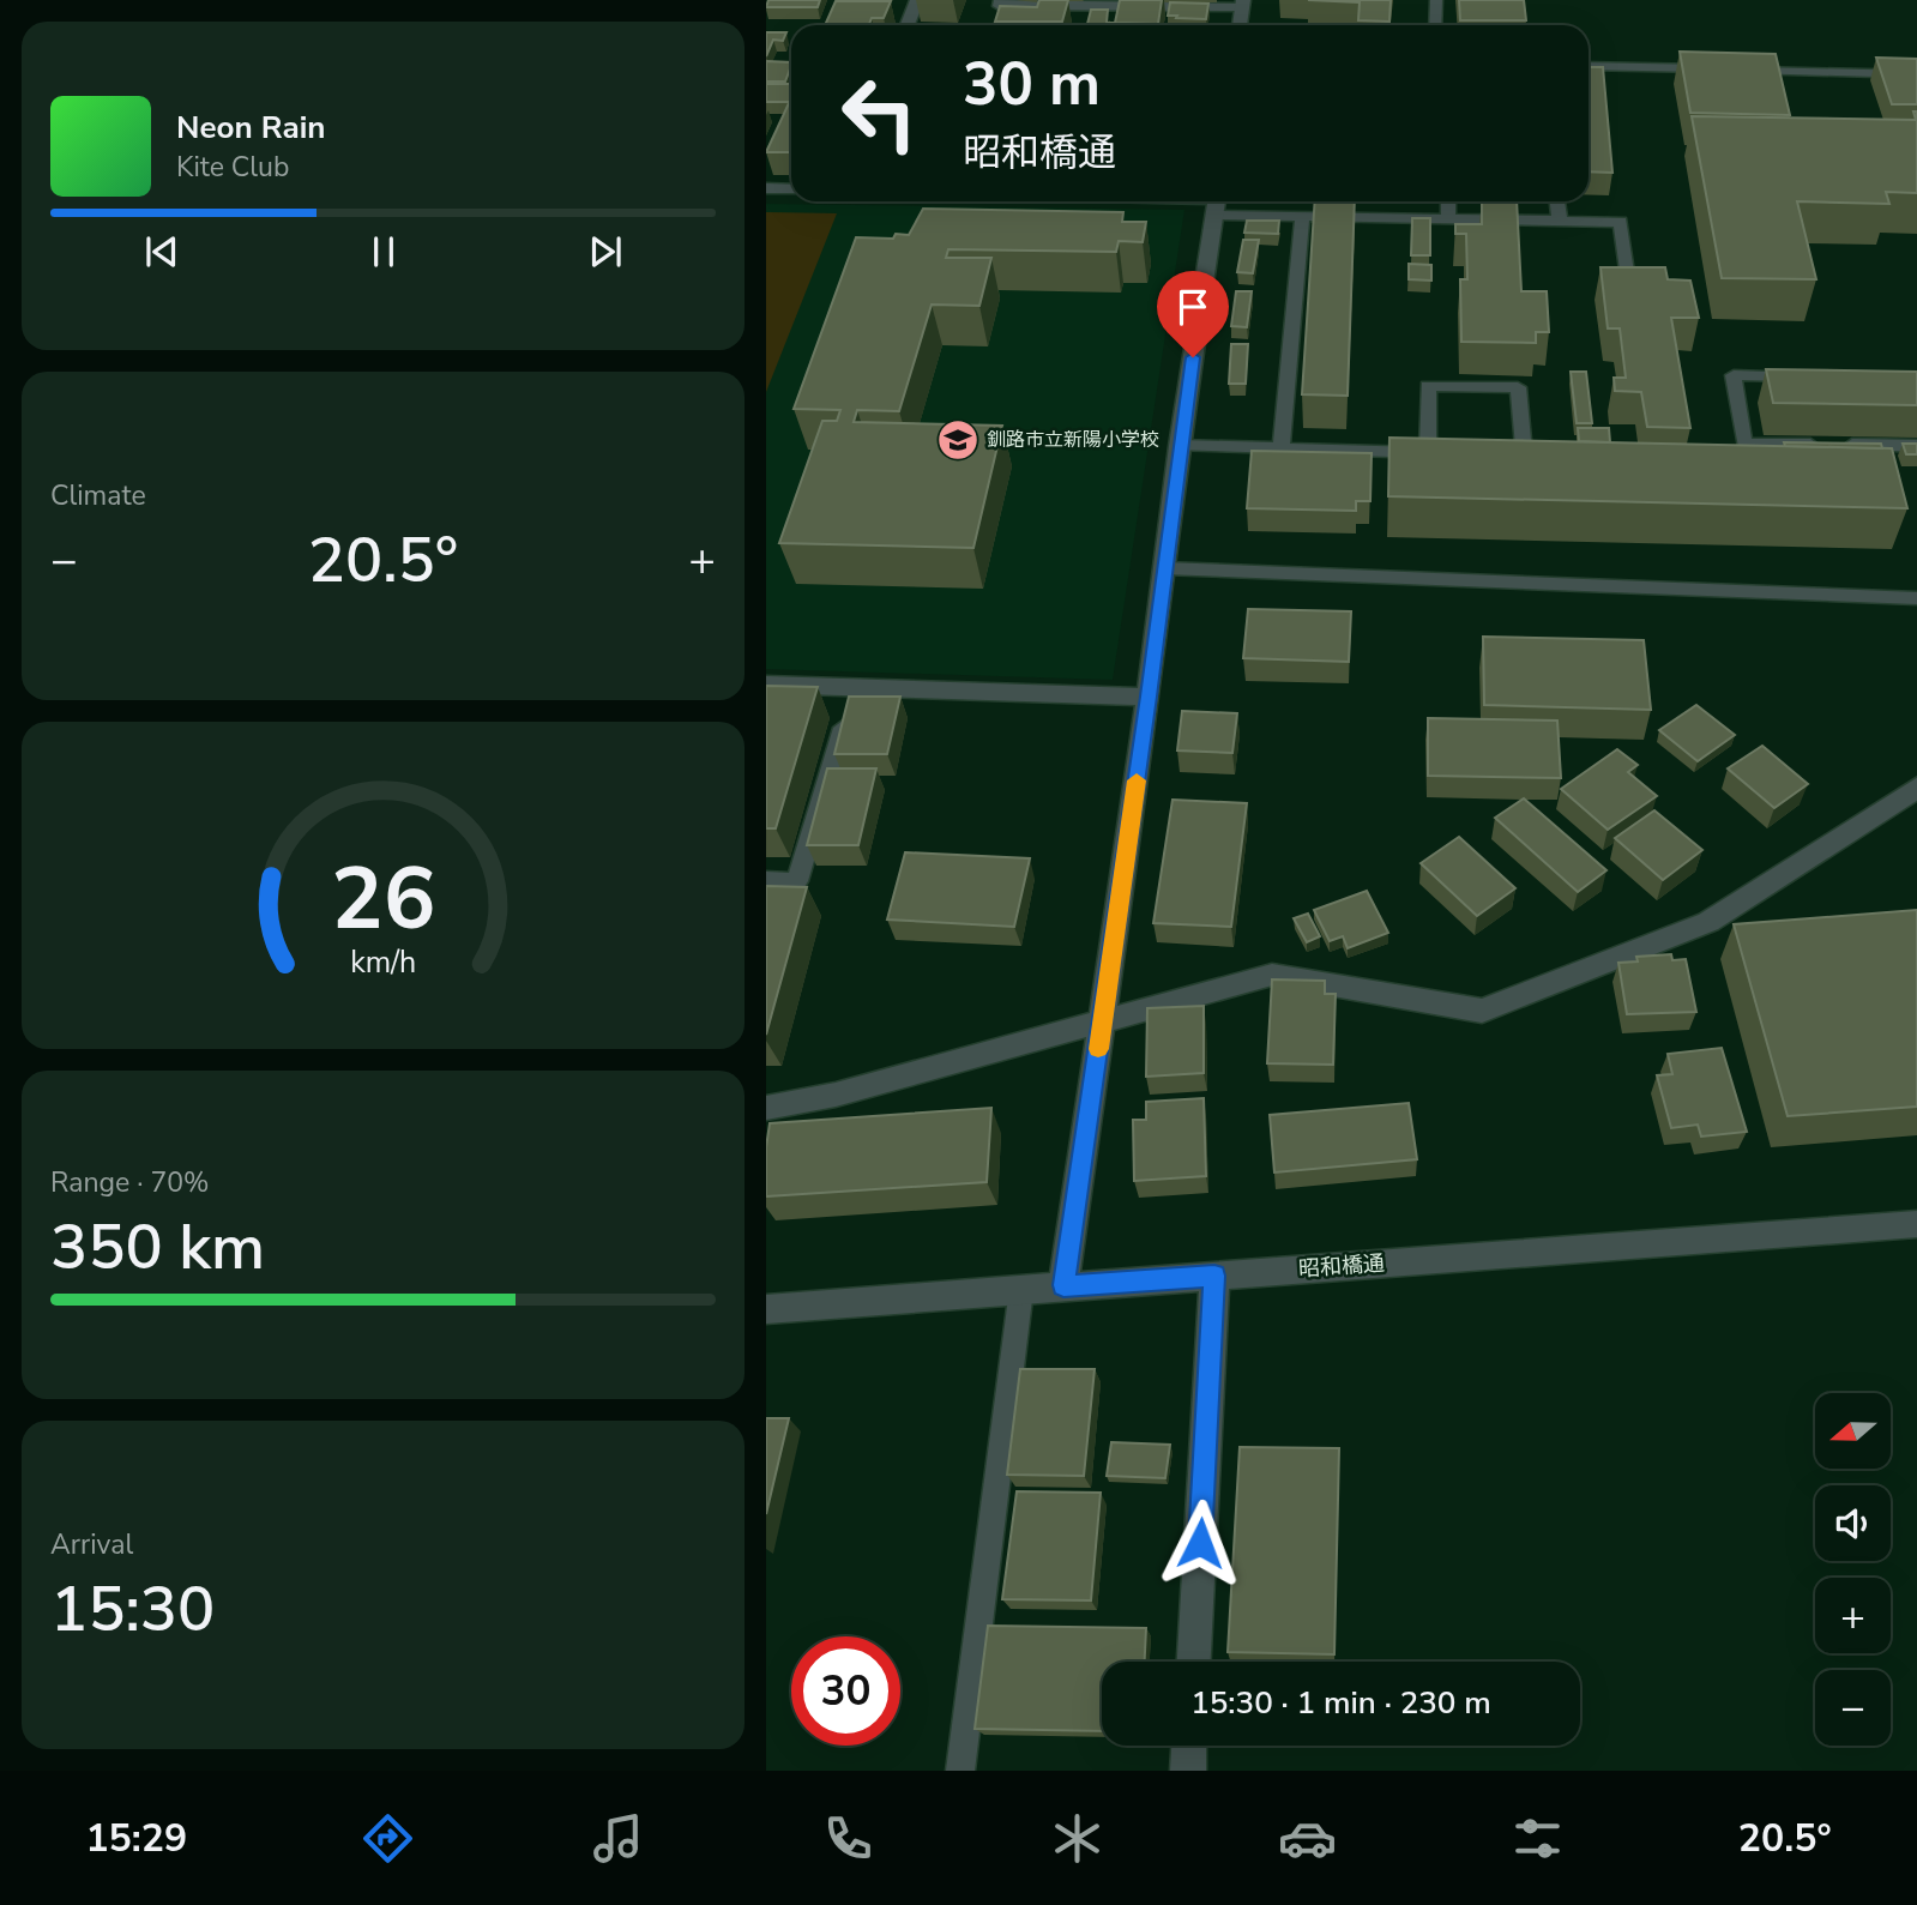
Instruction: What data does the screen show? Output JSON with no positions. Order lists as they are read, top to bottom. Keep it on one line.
{"streets":{"street":["昭和橋通"]},"places":{"school or university":["釧路市立新陽小学校"]},"north":"left","page":{"turn":["30 m","昭和橋通"],"song":["Neon Rain","Kite Club"],"tile":["Climate",["Range · 70%","350 km"],["Arrival","15:30"]],"heat":["−","20.5°","+"],"map_buttons":["+","−"],"limit":"30","trip":"15:30 · 1 min · 230 m","tabs":["15:29","20.5°"],"gauge":["26","km/h"]}}
